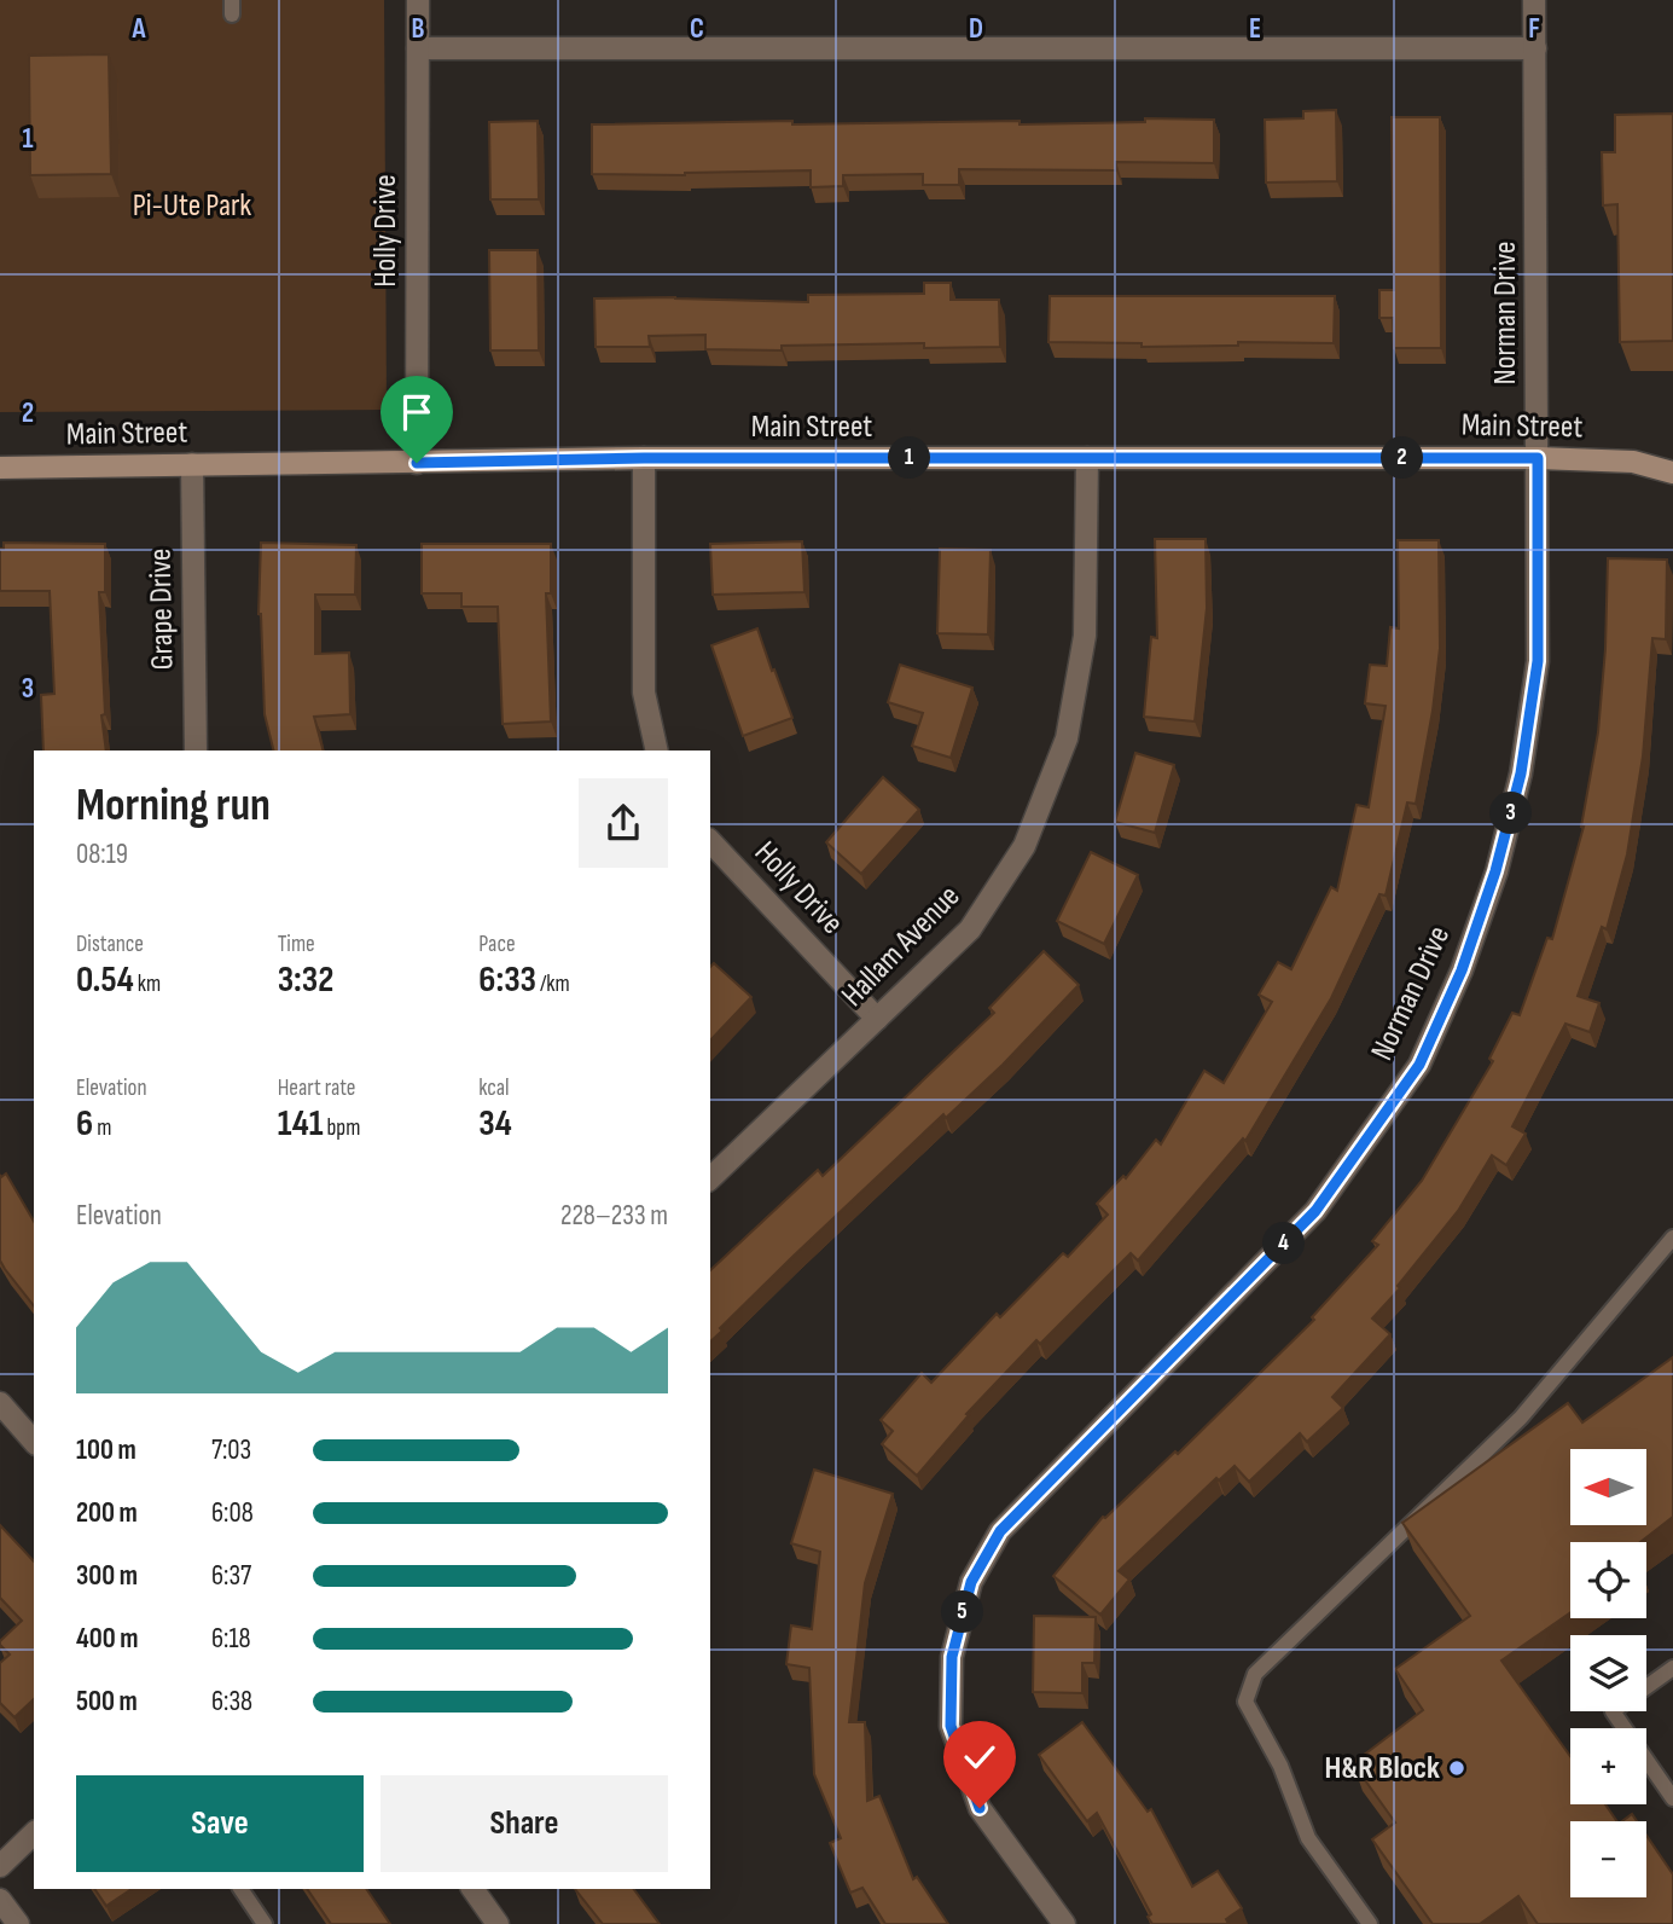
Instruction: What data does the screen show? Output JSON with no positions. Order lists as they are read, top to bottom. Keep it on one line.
{"streets":{"main road":["Main Street"],"street":["Holly Drive","Norman Drive","Grape Drive","Hallam Avenue"]},"crossings":[["Holly Drive","Main Street"],["Holly Drive","Hallam Avenue"],["Norman Drive","Main Street"],["Main Street","Grape Drive"],["Main Street","Hallam Avenue"]],"parks":["Pi-Ute Park"],"places":["H&R Block"],"north":"left","page":{"pins":["1","2","3","4","5"],"heading":["Morning run","08:19"],"stats":[["Distance","0.54 km"],["Time","3:32"],["Pace","6:33 /km"],["Elevation","6 m"],["Heart rate","141 bpm"],["kcal","34"]],"chart":["Elevation","228–233 m"],"list":[{"name":"100 m","note":"7:03"},{"name":"200 m","note":"6:08"},{"name":"300 m","note":"6:37"},{"name":"400 m","note":"6:18"},{"name":"500 m","note":"6:38"}],"map_buttons":["+","−"],"buttons":["Save","Share"]},"grid":{"columns":["A","B","C","D","E","F"],"rows":["1","2","3"]}}
